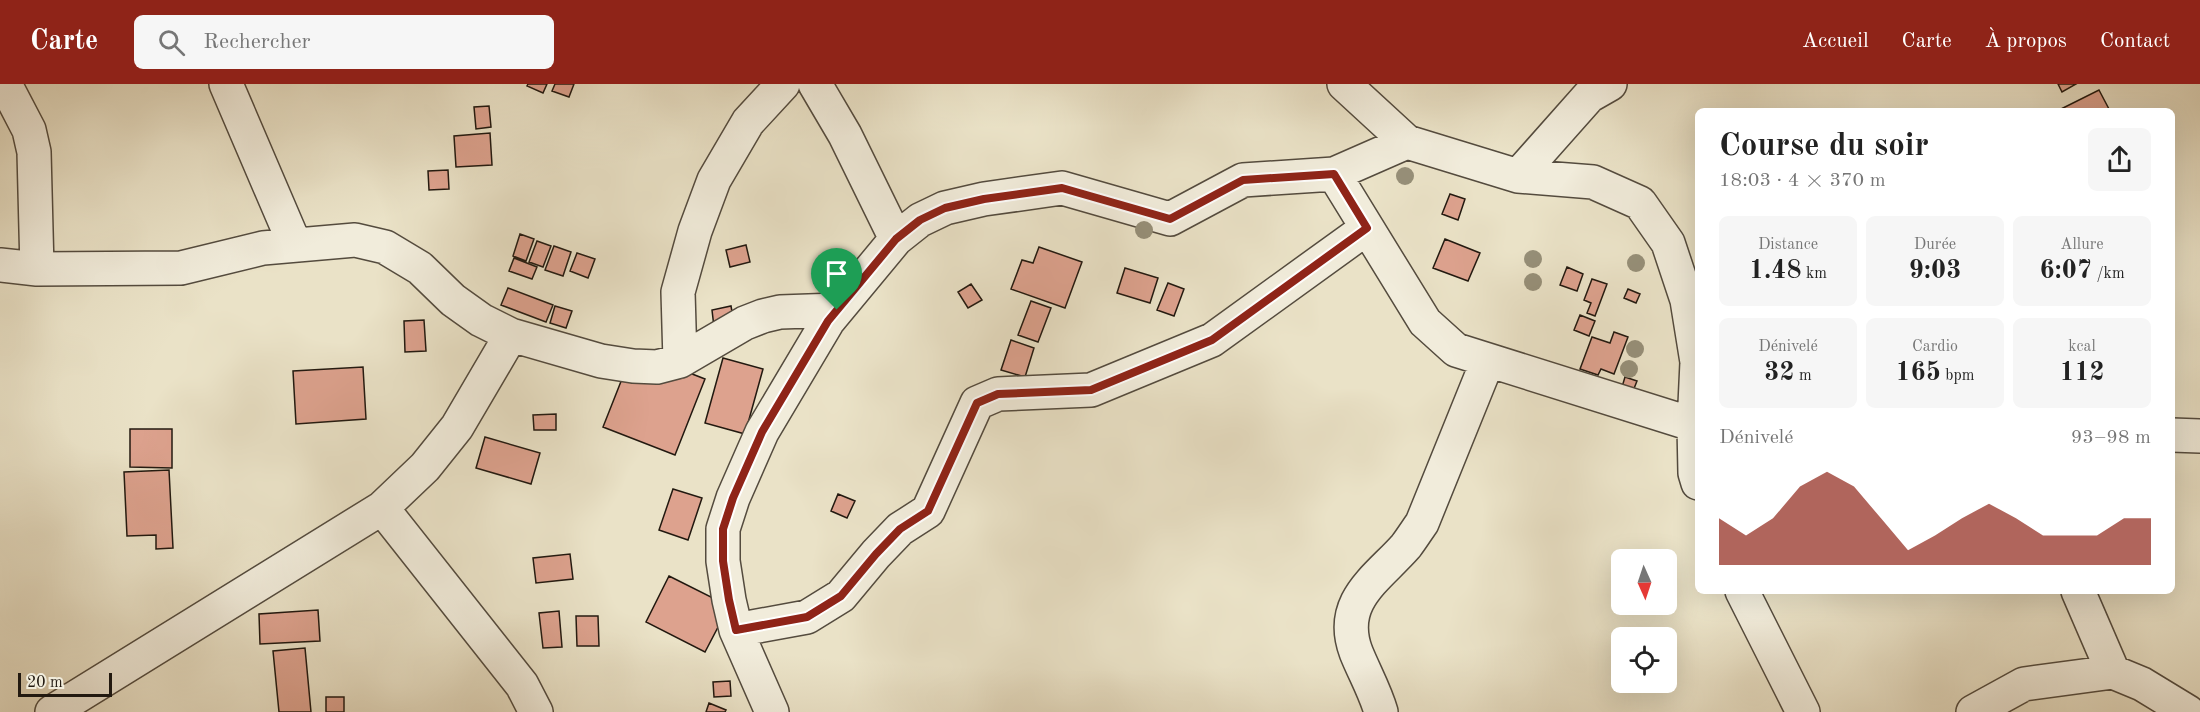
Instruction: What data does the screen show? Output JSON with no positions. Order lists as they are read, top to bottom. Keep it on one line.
{"scale_bar":"20 m","north":"bottom","page":{"header":"Carte","search":"Rechercher","nav":["Accueil","Carte","À propos","Contact"],"heading":["Course du soir","18:03 · 4 × 370 m"],"stats":[["Distance","1.48 km"],["Durée","9:03"],["Allure","6:07 /km"],["Dénivelé","32 m"],["Cardio","165 bpm"],["kcal","112"]],"chart":["Dénivelé","93–98 m"],"scale":"20 m"}}
